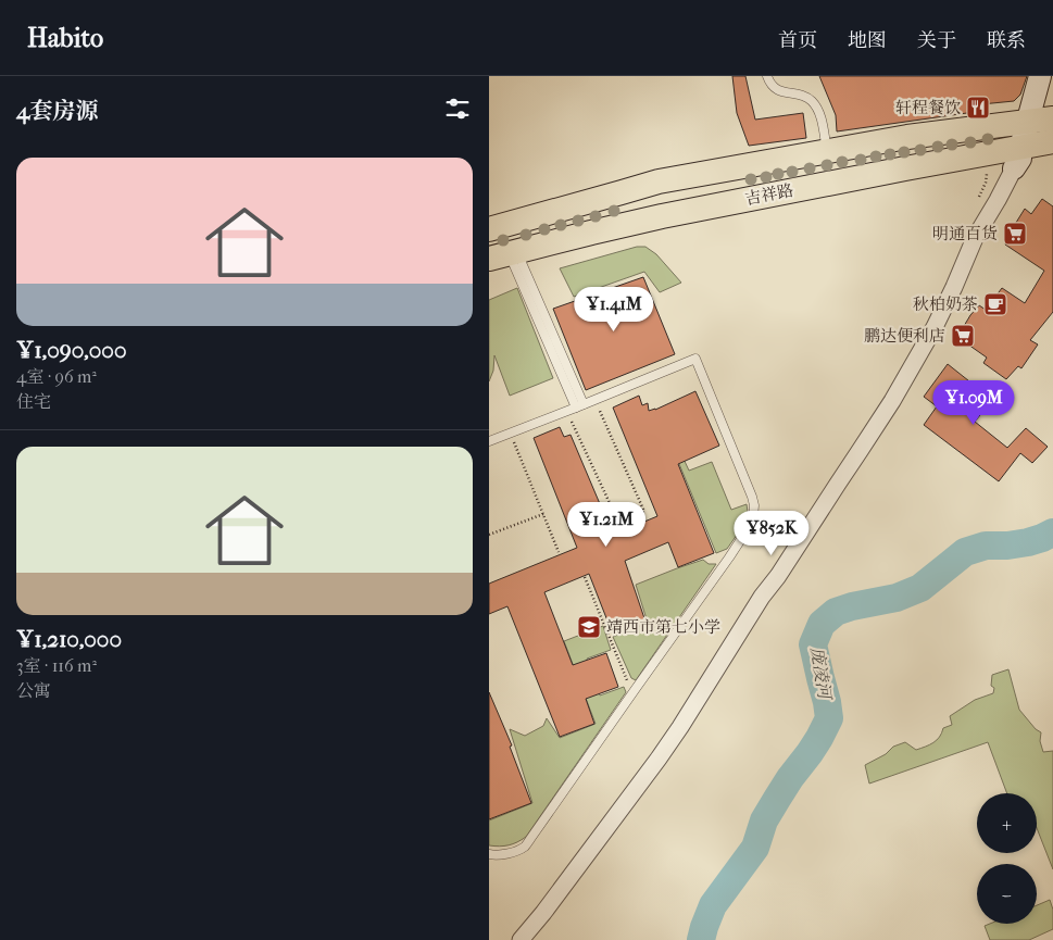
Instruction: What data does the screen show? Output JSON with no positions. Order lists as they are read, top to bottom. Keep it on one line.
{"streets":{"main road":["吉祥路"]},"water":["庞凌河"],"places":{"restaurant":["轩程餐饮"],"supermarket":["明通百货","鹏达便利店"],"cafe":["秋柏奶茶"],"school or university":["靖西市第七小学"]},"page":{"header":"Habito","nav":["首页","地图","关于","联系"],"heading":"4套房源","list":[{"name":"¥1,090,000","note":"4室 · 96 m² · 住宅"},{"name":"¥1,210,000","note":"3室 · 116 m² · 公寓"}],"price":["¥1.41M","¥1.09M","¥1.21M","¥852K"],"map_buttons":["+","−"]}}
